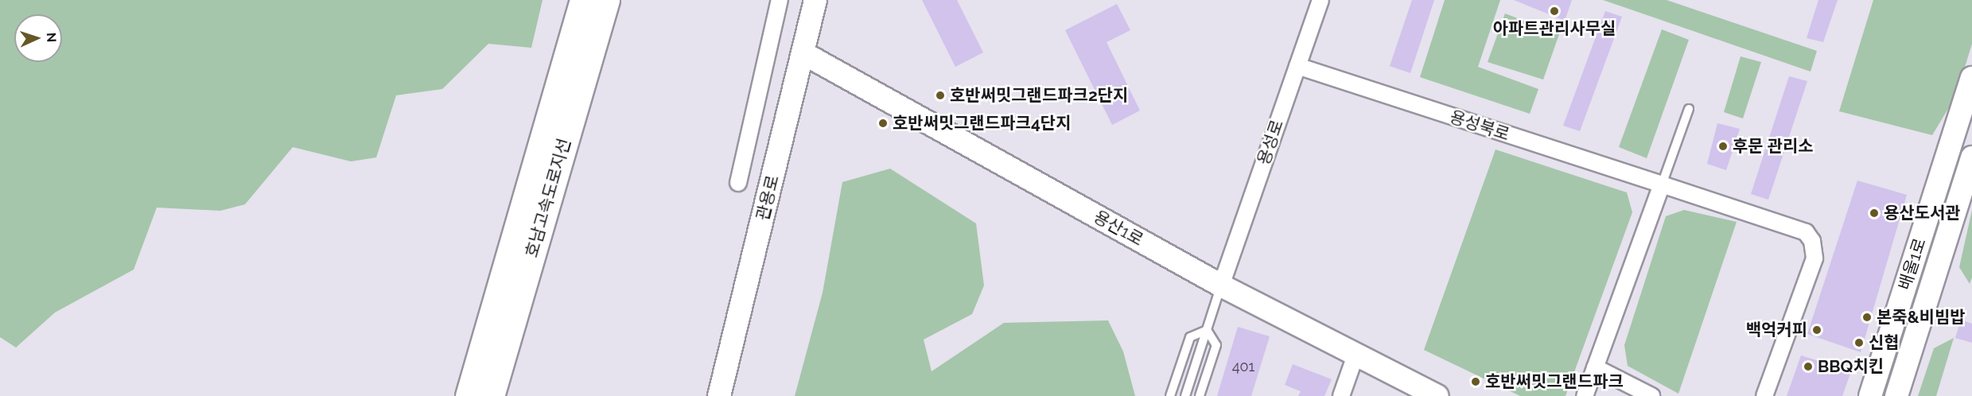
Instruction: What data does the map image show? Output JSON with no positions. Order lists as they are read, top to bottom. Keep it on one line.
{"streets":{"highway":["호남고속도로지선"],"main road":["관용로","용산1로","배울1로"],"street":["용성북로","용성로"]},"crossings":[["용성북로","용성로"],["용성로","용산1로"],["관용로","용산1로"]],"places":["아파트관리사무실","호반써밋그랜드파크2단지","호반써밋그랜드파크4단지","후문 관리소","용산도서관","본죽&비빔밥","백억커피","신협","BBQ치킨","호반써밋그랜드파크"],"house_numbers":["401"],"north":"right"}
